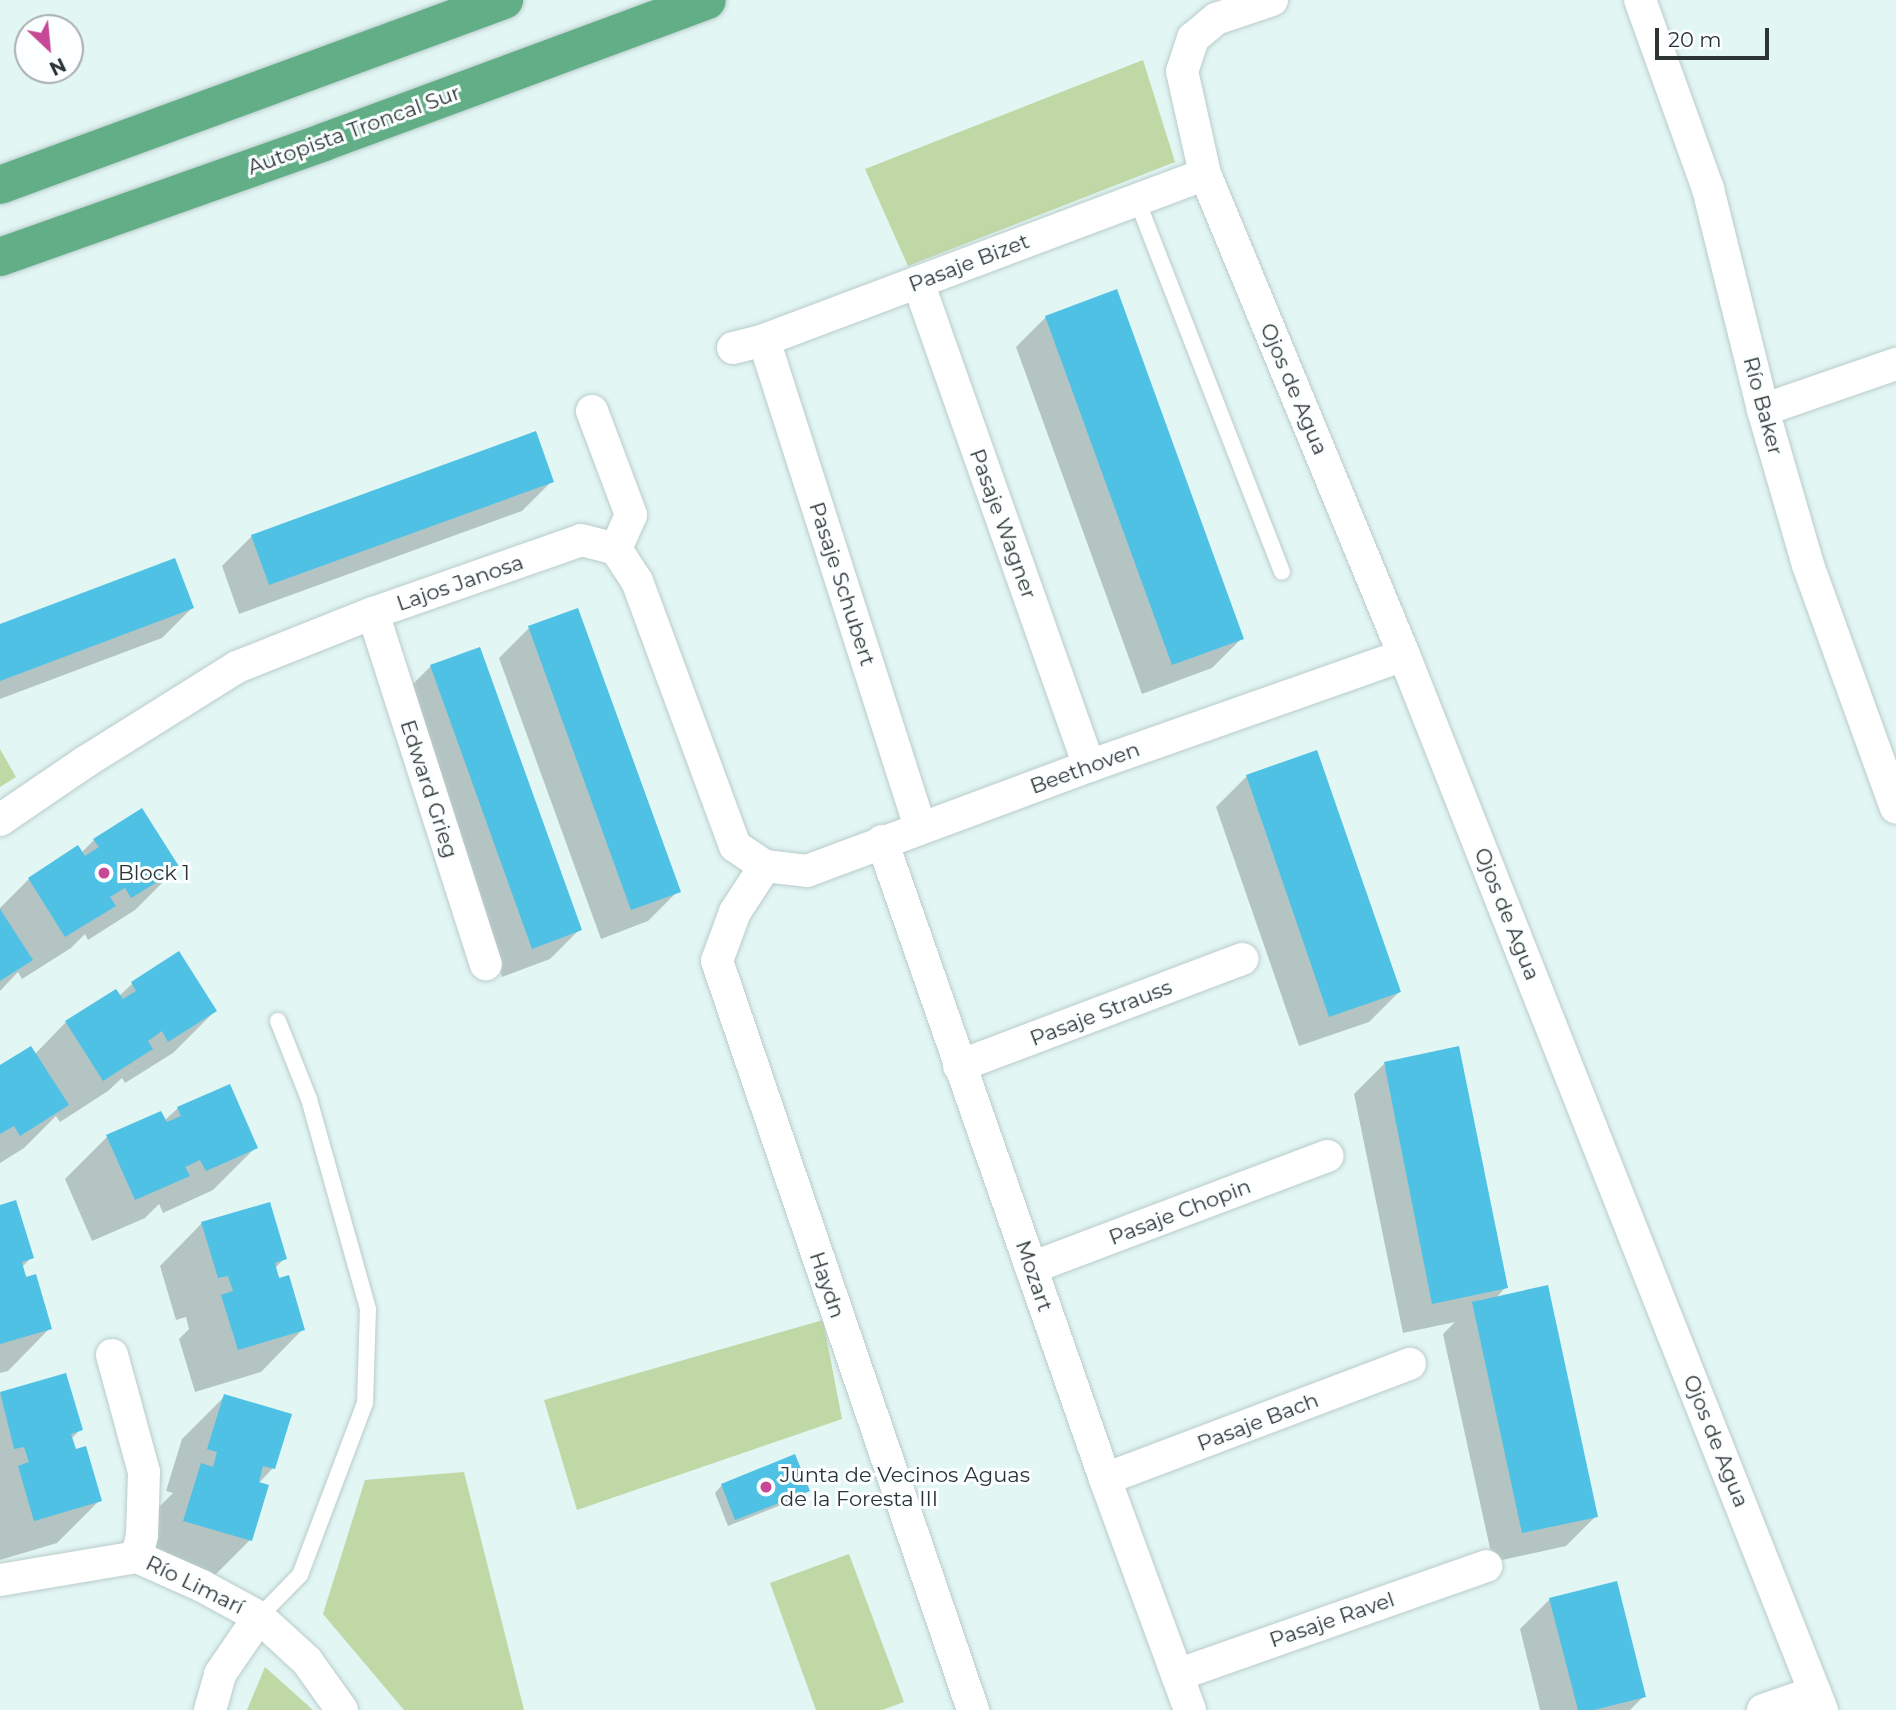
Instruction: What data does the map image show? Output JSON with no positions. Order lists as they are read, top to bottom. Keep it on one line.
{"streets":{"highway":["Autopista Troncal Sur"],"street":["Pasaje Bizet","Ojos de Agua","Río Baker","Pasaje Wagner","Lajos Janosa","Pasaje Schubert","Beethoven","Edward Grieg","Pasaje Strauss","Pasaje Chopin","Mozart","Haydn","Pasaje Bach","Río Limarí","Pasaje Ravel"]},"crossings":[["Pasaje Bizet","Ojos de Agua"],["Pasaje Bizet","Pasaje Wagner"],["Pasaje Bizet","Pasaje Schubert"],["Ojos de Agua","Beethoven"],["Pasaje Wagner","Beethoven"],["Lajos Janosa","Edward Grieg"],["Pasaje Schubert","Beethoven"],["Beethoven","Mozart"],["Beethoven","Haydn"],["Pasaje Strauss","Mozart"],["Pasaje Chopin","Mozart"],["Mozart","Pasaje Bach"],["Mozart","Pasaje Ravel"]],"places":["Block 1","Junta de Vecinos Aguas de la Foresta III"],"scale_bar":"20 m","north":"bottom right"}
